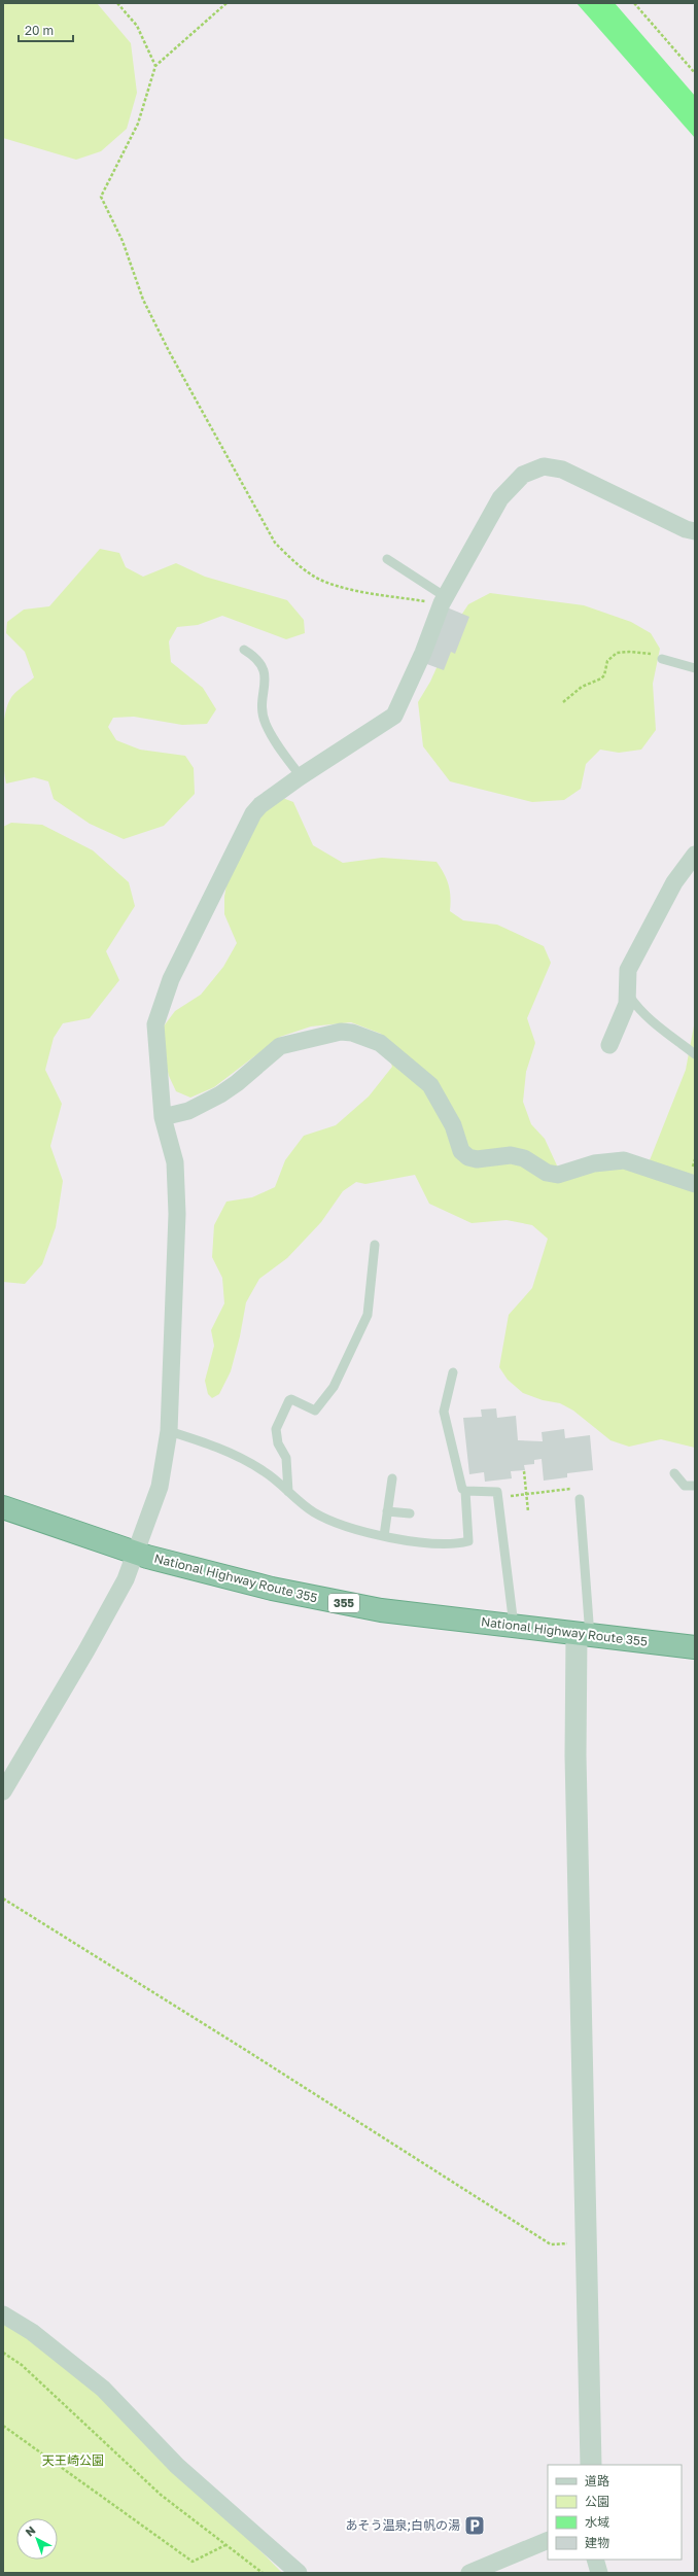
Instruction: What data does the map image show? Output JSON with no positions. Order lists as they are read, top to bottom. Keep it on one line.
{"streets":{"highway":["National Highway Route 355","355"]},"parks":["天王崎公園"],"places":{"parking":["あそう温泉;白帆の湯"]},"legend":["道路","公園","水域","建物"],"scale_bar":"20 m","north":"top left"}
